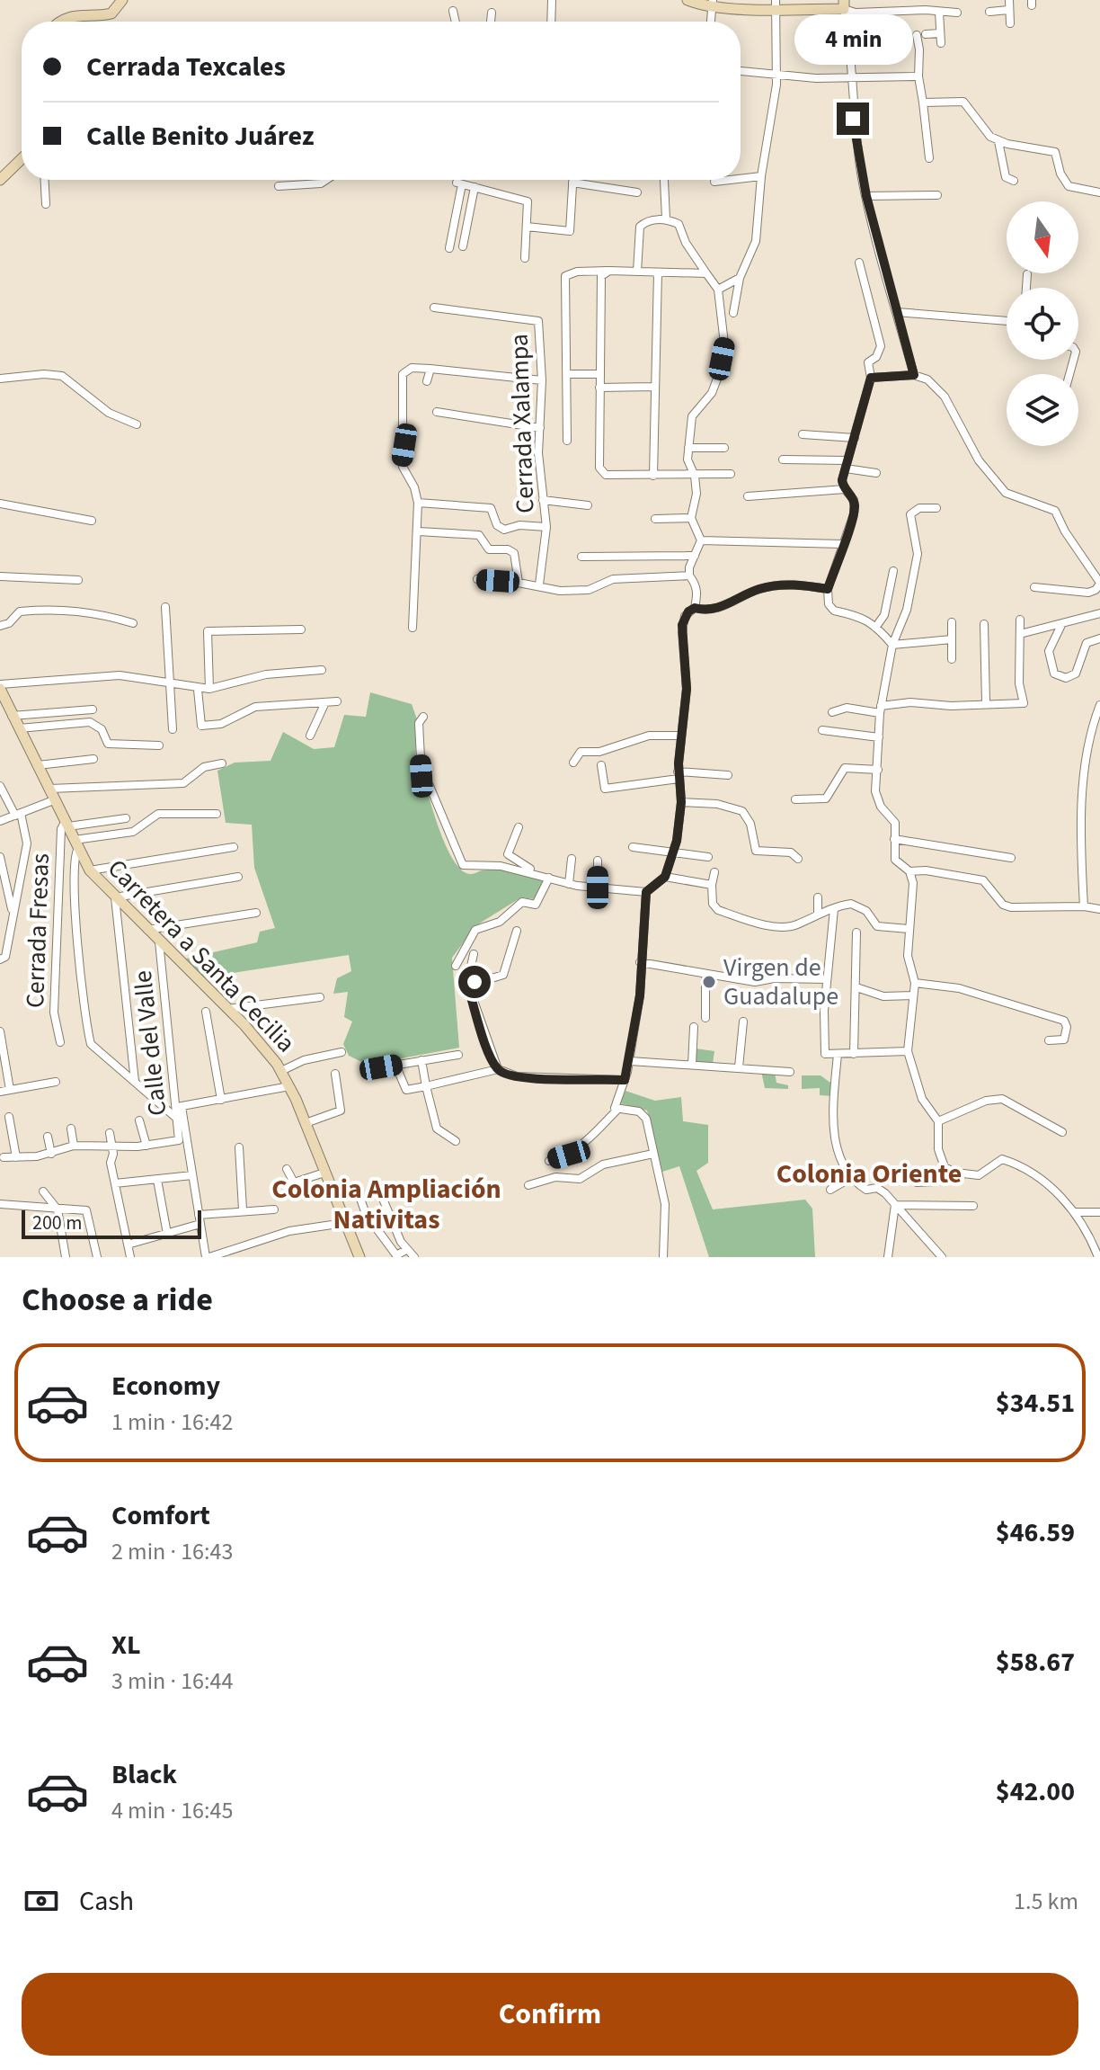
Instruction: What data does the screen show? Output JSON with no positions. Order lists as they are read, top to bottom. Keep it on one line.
{"streets":{"main road":["Carretera a Santa Cecilia"],"street":["Cerrada Xalampa","Cerrada Fresas","Calle del Valle"]},"crossings":[["Cerrada Fresas","Carretera a Santa Cecilia"],["Carretera a Santa Cecilia","Calle del Valle"]],"districts":["Colonia Oriente","Colonia Ampliación Nativitas"],"places":["Virgen de Guadalupe"],"scale_bar":"200 m","north":"bottom","page":{"bubble":"4 min","banner":["Cerrada Texcales","Calle Benito Juárez"],"scale":"200 m","heading":"Choose a ride","list":[{"name":"Economy","note":"1 min · 16:42","value":"$34.51"},{"name":"Comfort","note":"2 min · 16:43","value":"$46.59"},{"name":"XL","note":"3 min · 16:44","value":"$58.67"},{"name":"Black","note":"4 min · 16:45","value":"$42.00"}],"pay":["Cash","1.5 km"],"buttons":"Confirm"}}
